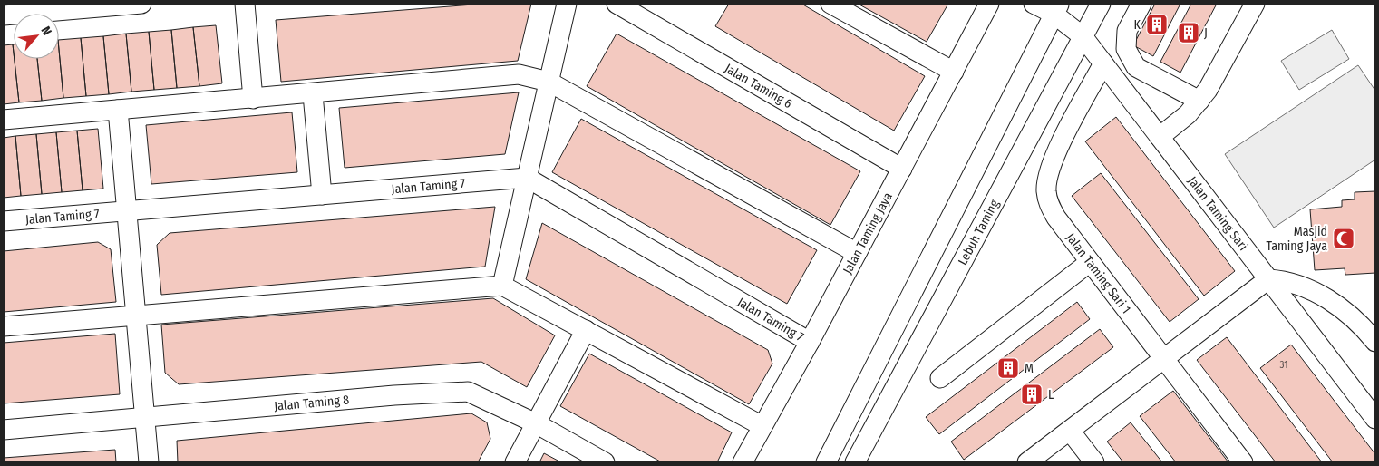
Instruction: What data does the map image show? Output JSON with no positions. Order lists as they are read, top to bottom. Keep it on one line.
{"streets":{"street":["Jalan Taming 6","Jalan Taming 7","Jalan Taming Sari","Lebuh Taming","Jalan Taming Jaya","Jalan Taming Sari 1","Jalan Taming 8"]},"crossings":[["Jalan Taming 6","Jalan Taming Jaya"],["Jalan Taming 7","Jalan Taming Jaya"],["Jalan Taming Sari","Lebuh Taming"],["Jalan Taming Sari","Jalan Taming Sari 1"]],"places":{"building":["K","J","M","L"],"mosque":["Masjid Taming Jaya"]},"house_numbers":["31"],"north":"top right"}
